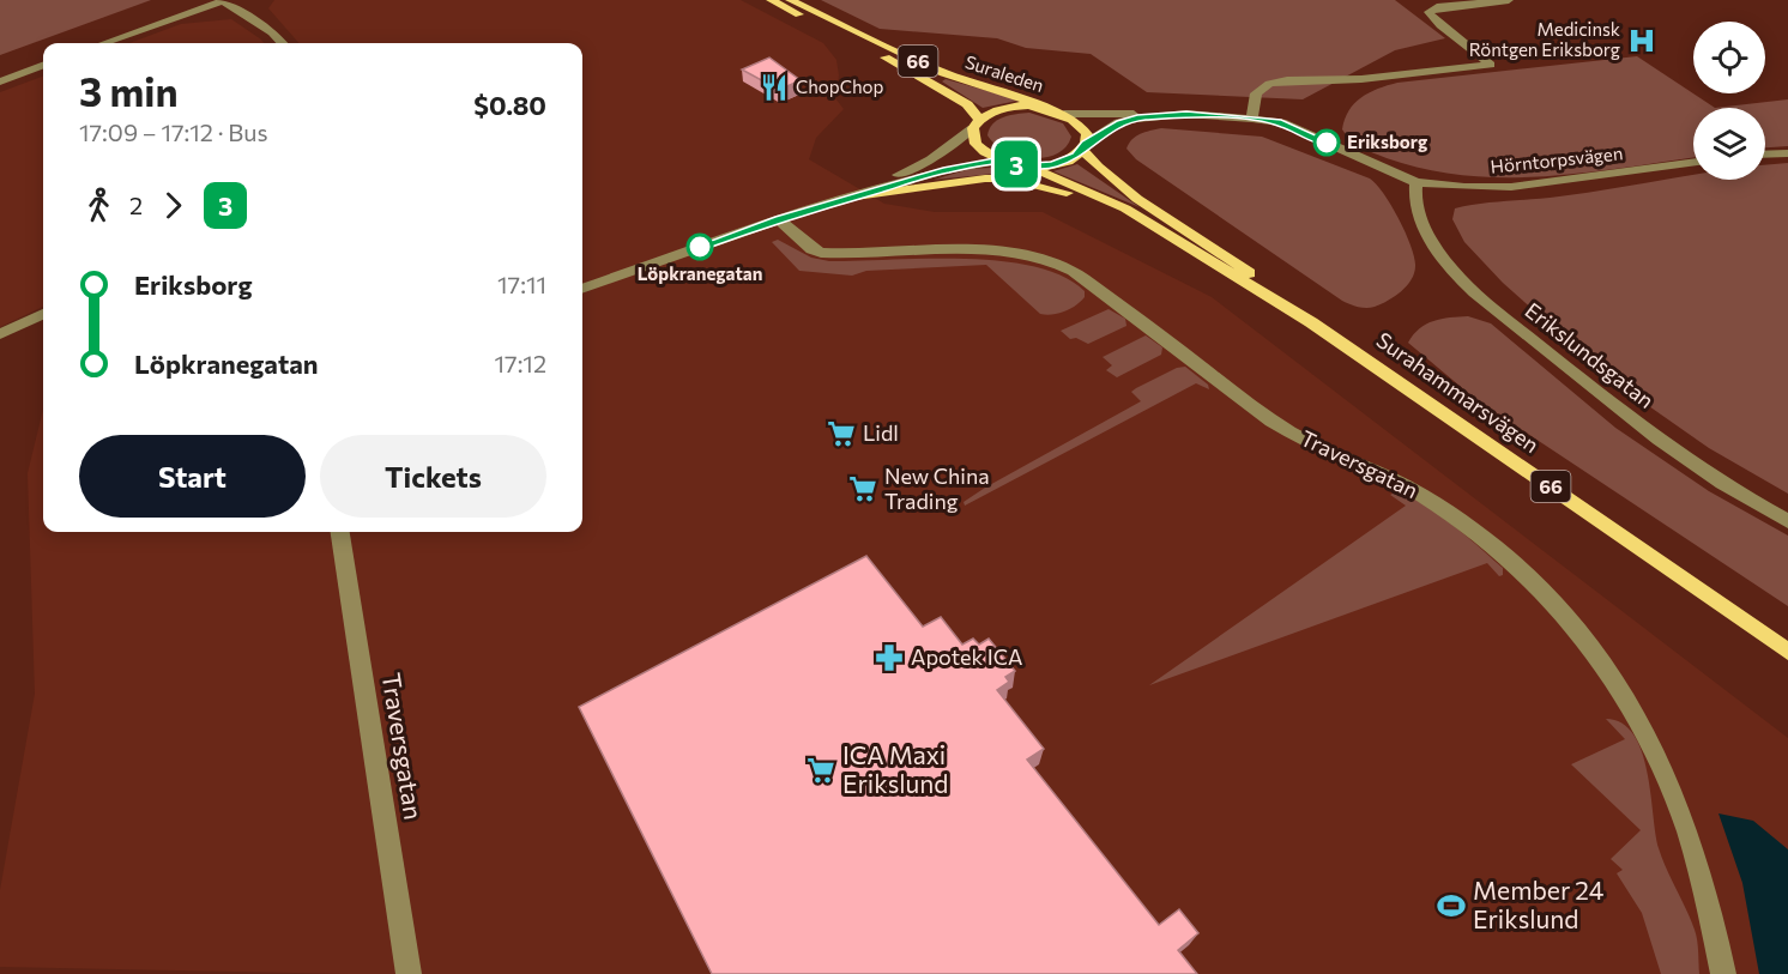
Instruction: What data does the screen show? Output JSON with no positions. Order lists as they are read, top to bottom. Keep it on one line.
{"streets":{"main road":["66","Suraleden","Surahammarsvägen"],"street":["Hörntorpsvägen","Erikslundsgatan","Traversgatan"]},"crossings":[["66","Suraleden"],["66","Hörntorpsvägen"],["66","Surahammarsvägen"],["Suraleden","Hörntorpsvägen"],["Hörntorpsvägen","Erikslundsgatan"],["Hörntorpsvägen","Surahammarsvägen"]],"places":{"hospital":["Medicinsk Röntgen Eriksborg"],"restaurant":["ChopChop"],"other":["Eriksborg","Löpkranegatan"],"supermarket":["Lidl","New China Trading","ICA Maxi Erikslund"],"pharmacy":["Apotek ICA"],"sports":["Member 24 Erikslund"]},"lines":["bus line 3"],"page":{"on_map":"3","heading":["3 min","17:09 – 17:12 · Bus","$0.80"],"legs":["2","3"],"list":[{"name":"Eriksborg","value":"17:11"},{"name":"Löpkranegatan","value":"17:12"}],"buttons":["Start","Tickets"]}}
